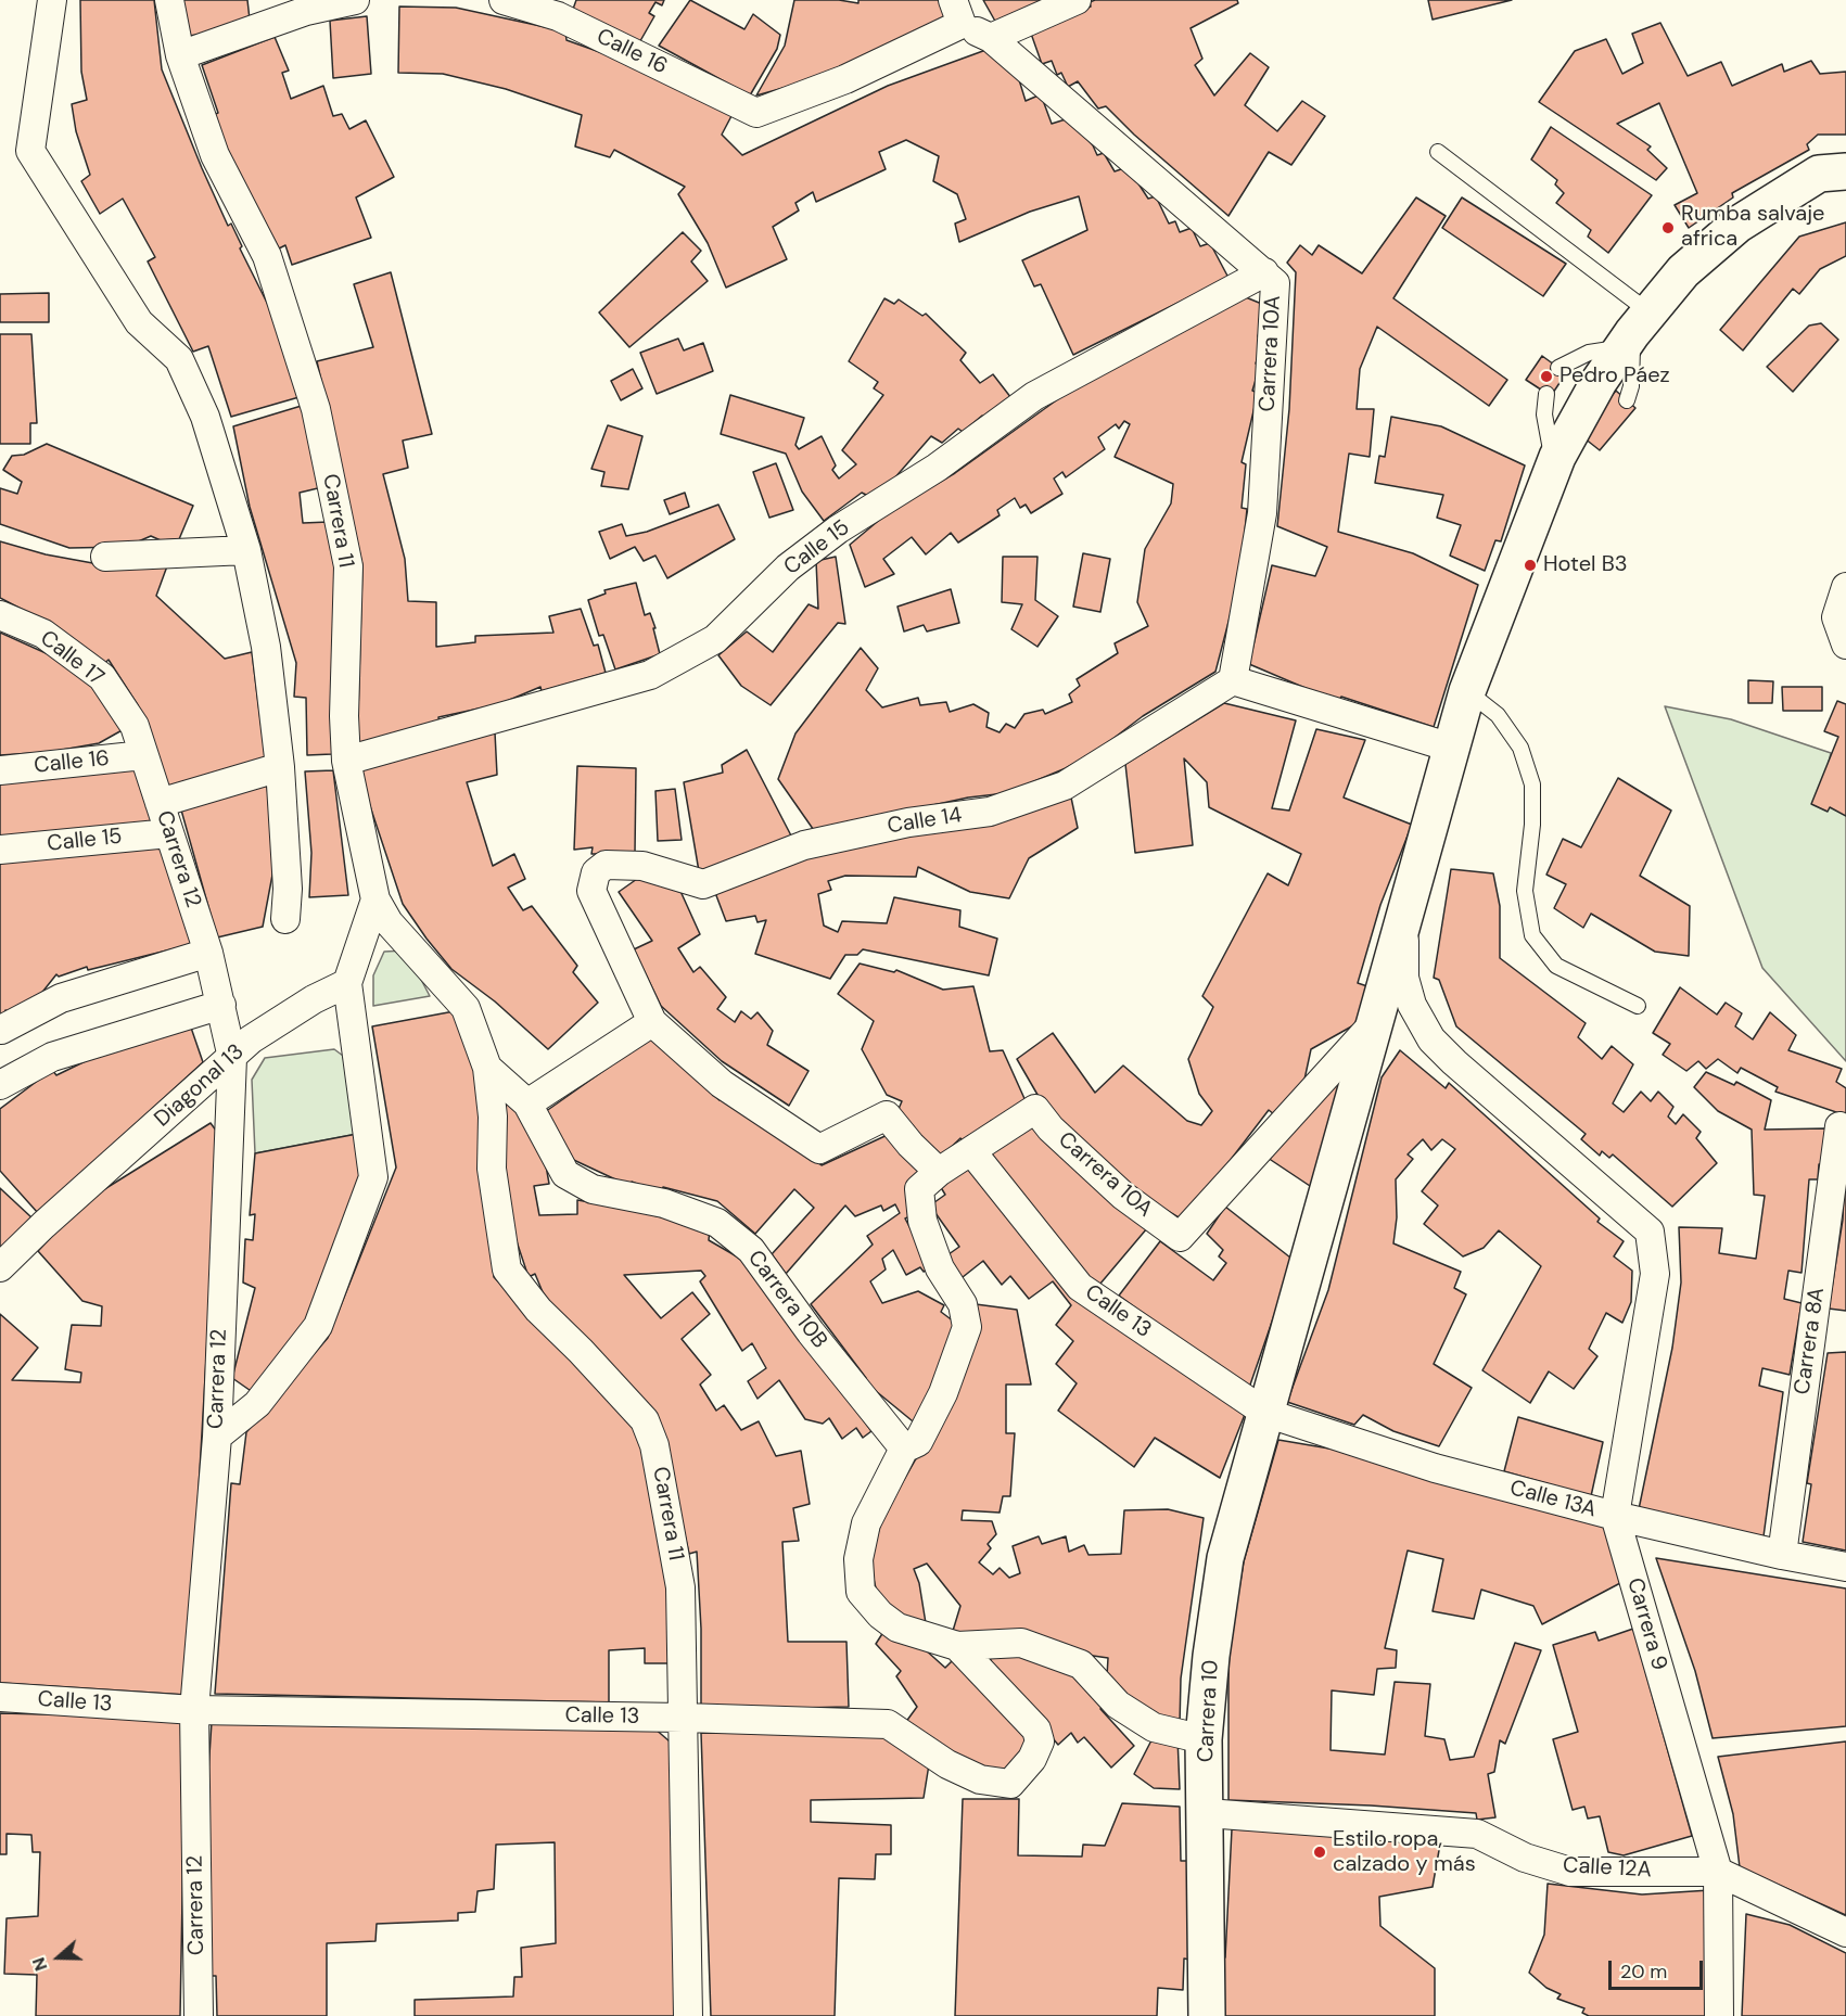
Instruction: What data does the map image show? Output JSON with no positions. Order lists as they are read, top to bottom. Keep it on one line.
{"streets":{"street":["Calle 16","Carrera 10A","Carrera 11","Calle 15","Calle 17","Calle 14","Carrera 12","Diagonal 13","Carrera 10B","Calle 13","Carrera 8A","Calle 13A","Carrera 9","Carrera 10","Calle 12A"]},"crossings":[["Calle 16","Carrera 10A"],["Calle 16","Calle 17"],["Calle 16","Carrera 12"],["Carrera 10A","Calle 15"],["Carrera 10A","Calle 14"],["Carrera 10A","Calle 13"],["Carrera 10A","Carrera 10"],["Carrera 11","Calle 15"],["Carrera 11","Carrera 10B"],["Carrera 11","Calle 13"],["Calle 15","Carrera 12"],["Calle 17","Carrera 12"],["Carrera 12","Diagonal 13"],["Carrera 12","Calle 13"],["Calle 13","Calle 13A"],["Calle 13","Carrera 10"],["Carrera 8A","Calle 13A"],["Calle 13A","Carrera 9"],["Calle 13A","Carrera 10"],["Carrera 9","Carrera 10"],["Carrera 9","Calle 12A"],["Carrera 10","Calle 12A"]],"places":["Rumba salvaje africa","Pedro Páez","Hotel B3","Estilo ropa, calzado y más"],"scale_bar":"20 m","north":"left"}
